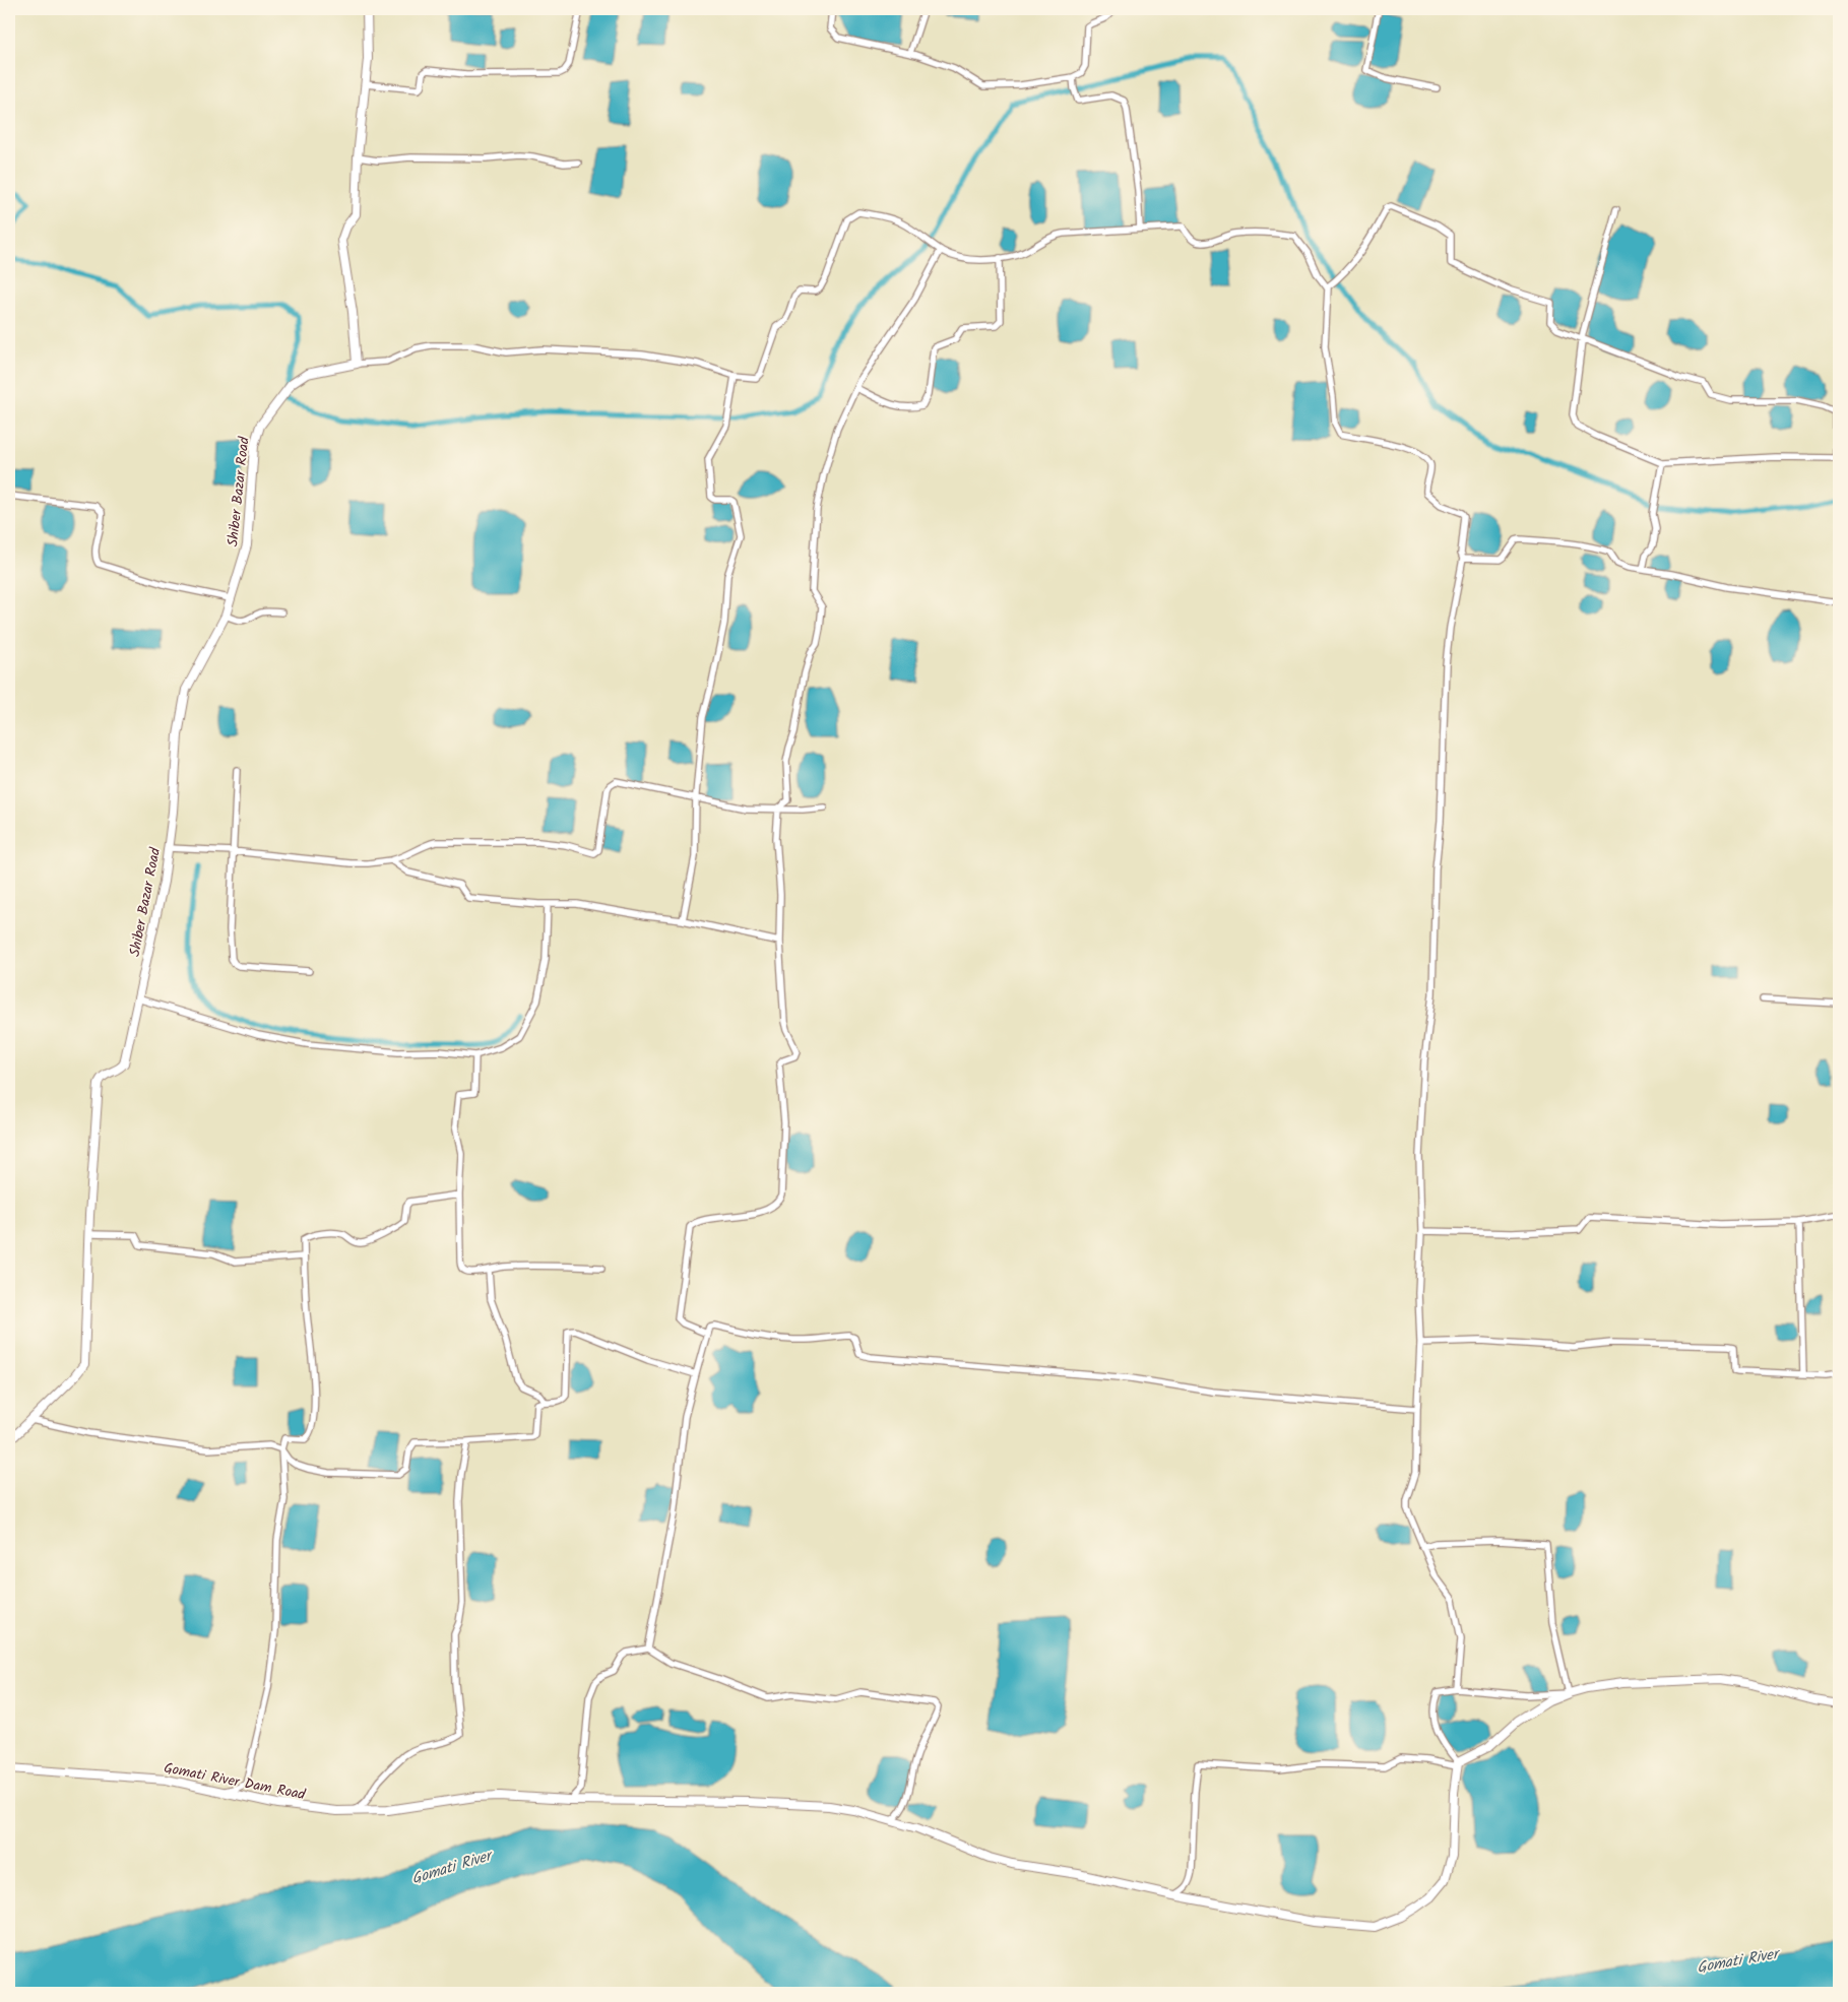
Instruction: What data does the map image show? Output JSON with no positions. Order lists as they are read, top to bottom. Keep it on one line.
{"streets":{"main road":["Shiber Bazar Road","Gomati River Dam Road"]},"water":["Gomati River"]}
